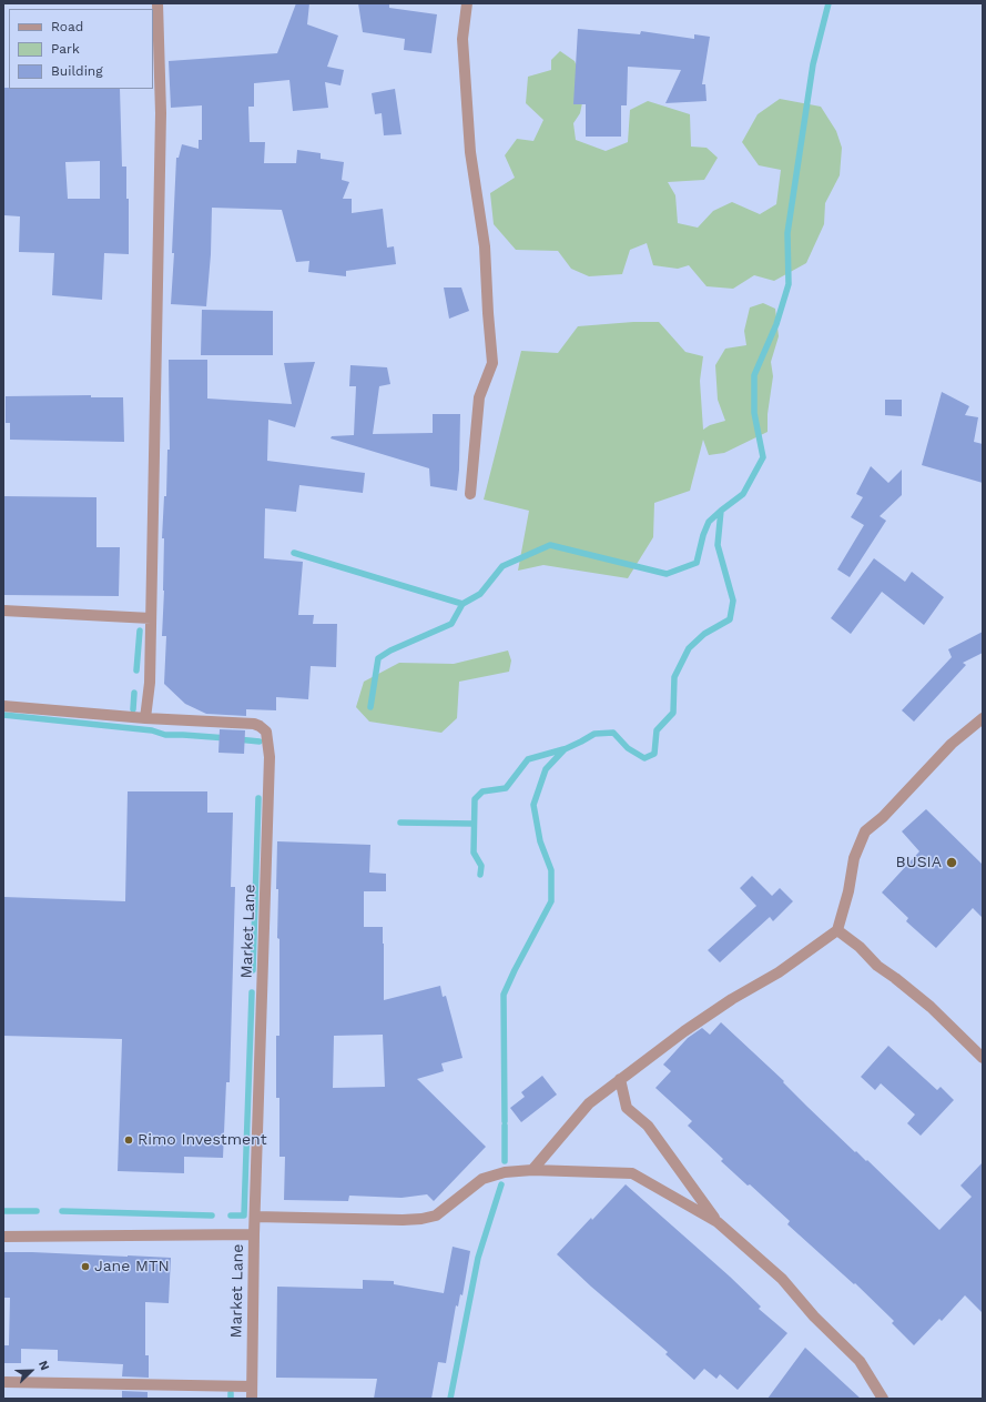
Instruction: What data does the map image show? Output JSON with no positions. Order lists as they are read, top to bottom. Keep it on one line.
{"streets":{"street":["Market Lane"]},"places":["BUSIA","Rimo Investment","Jane MTN"],"legend":["Road","Park","Building"],"north":"top right"}
